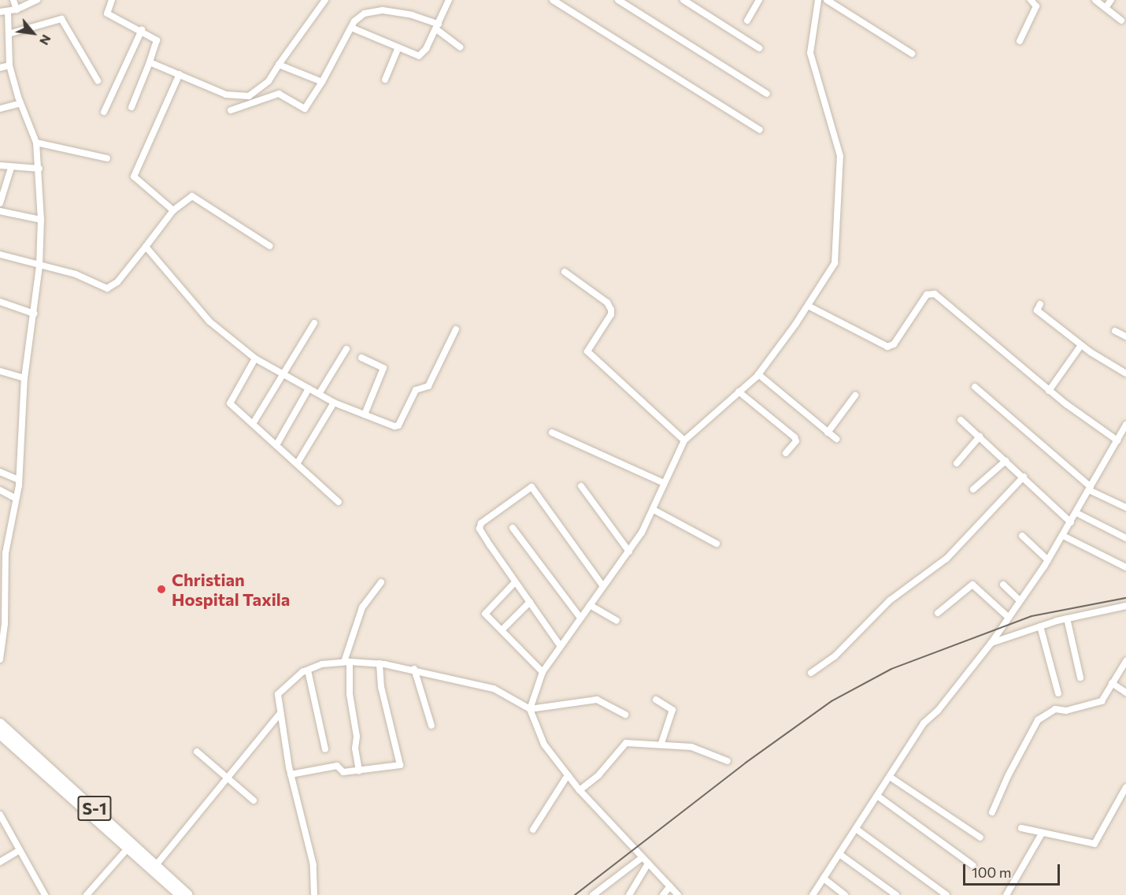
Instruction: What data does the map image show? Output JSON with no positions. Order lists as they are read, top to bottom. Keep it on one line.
{"streets":{"main road":["S-1"]},"places":["Christian Hospital Taxila"],"scale_bar":"100 m","north":"bottom right"}
